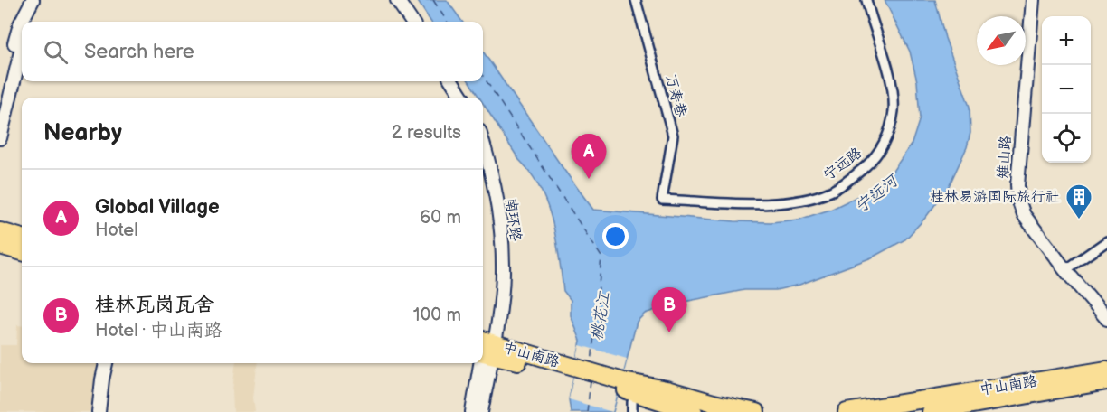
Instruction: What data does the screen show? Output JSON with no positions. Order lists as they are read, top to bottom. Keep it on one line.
{"streets":{"highway":["中山南路"],"street":["万寿巷","雉山路","宁远路","南环路"]},"crossings":[["万寿巷","宁远路"],["南环路","中山南路"]],"water":["宁远河","桃花江"],"places":{"building":["桂林易游国际旅行社"]},"north":"bottom left","page":{"map_buttons":["+","−"],"search":"Search here","heading":["Nearby","2 results"],"pins":["A","B"],"list":[{"mark":"A","name":"Global Village","note":"Hotel","value":"60 m"},{"mark":"B","name":"桂林瓦岗瓦舍","note":"Hotel · 中山南路","value":"100 m"}]}}
